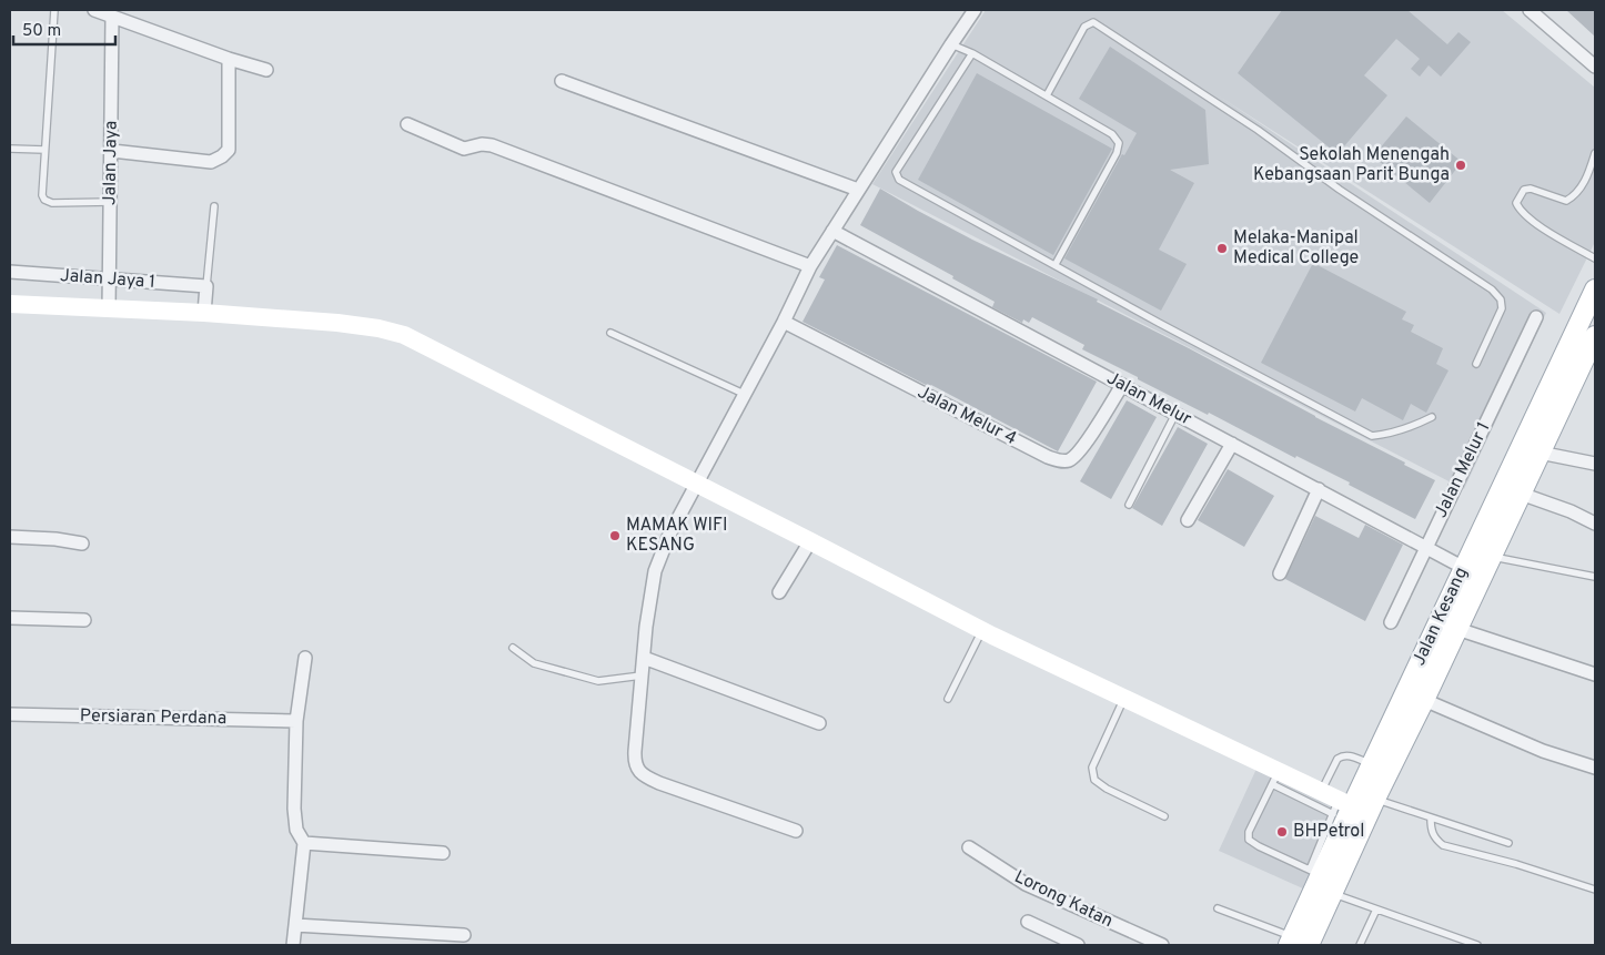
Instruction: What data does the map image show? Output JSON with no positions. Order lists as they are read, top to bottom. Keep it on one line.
{"streets":{"main road":["Jalan Kesang"],"street":["Jalan Jaya","Jalan Jaya 1","Jalan Melur","Jalan Melur 4","Jalan Melur 1","Persiaran Perdana","Lorong Katan"]},"crossings":[["Jalan Jaya","Jalan Jaya 1"],["Jalan Melur","Jalan Melur 4"],["Jalan Melur","Jalan Melur 1"],["Jalan Melur","Jalan Kesang"]],"places":["Sekolah Menengah Kebangsaan Parit Bunga","Melaka-Manipal Medical College","MAMAK WIFI KESANG","BHPetrol"],"scale_bar":"50 m"}
